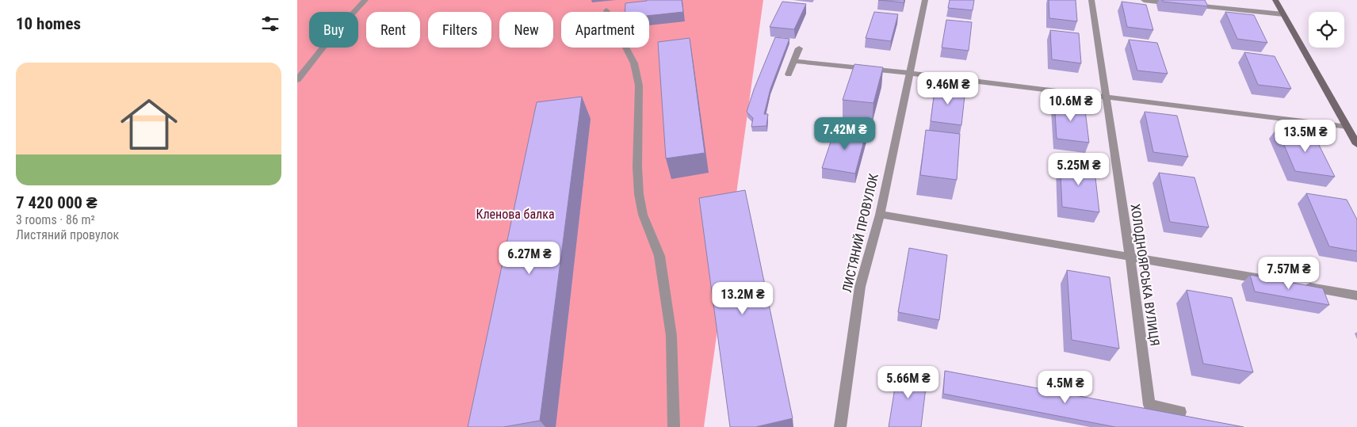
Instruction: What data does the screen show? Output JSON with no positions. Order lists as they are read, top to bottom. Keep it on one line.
{"streets":{"street":["ЛИСТЯНИЙ ПРОВУЛОК","ХОЛОДНОЯРСЬКА ВУЛИЦЯ"]},"parks":["Кленова балка"],"page":{"heading":"10 homes","chip":["Buy","Rent","Filters","New","Apartment"],"list":[{"name":"7 420 000 ₴","note":"3 rooms · 86 m² · Листяний провулок"}],"price":["9.46M ₴","10.6M ₴","7.42M ₴","13.5M ₴","5.25M ₴","6.27M ₴","7.57M ₴","13.2M ₴","5.66M ₴","4.5M ₴"]}}
